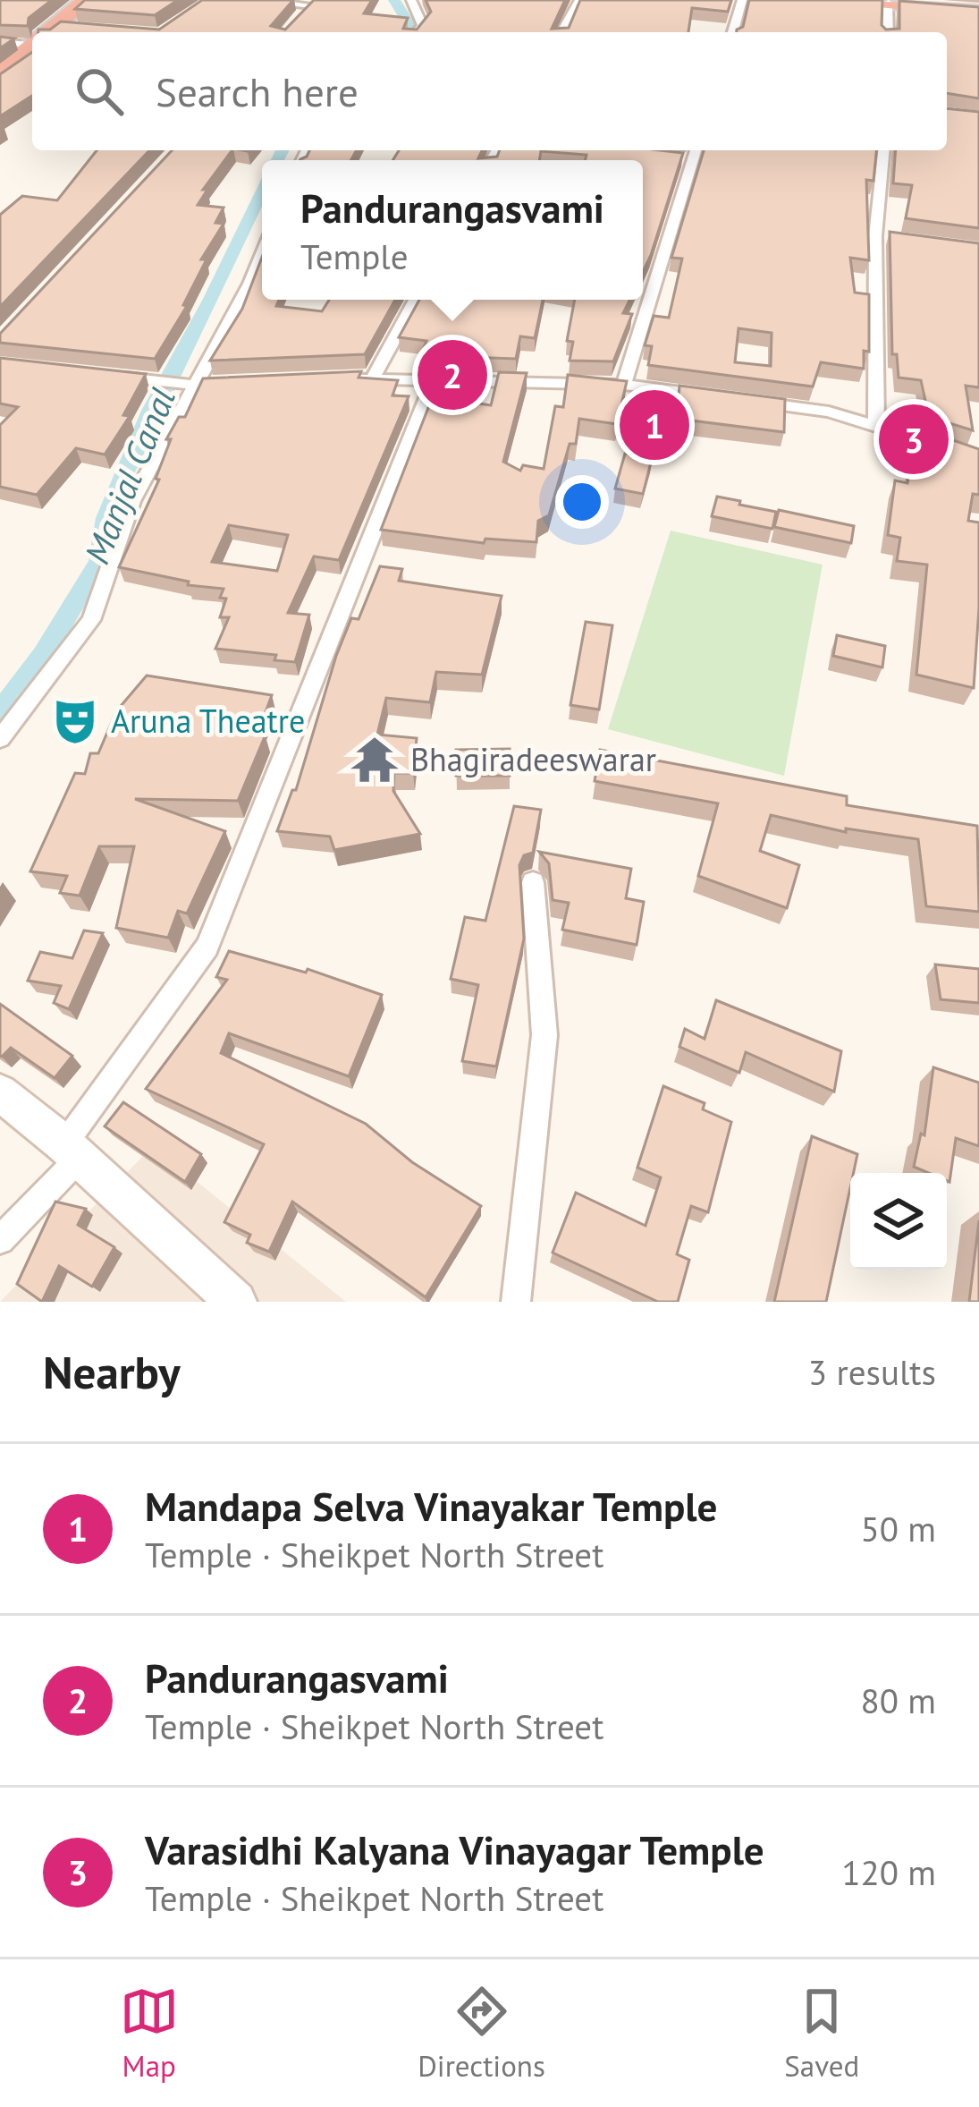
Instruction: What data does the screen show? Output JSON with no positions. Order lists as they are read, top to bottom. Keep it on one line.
{"water":["Manjal Canal"],"places":{"theatre":["Aruna Theatre"],"temple":["Bhagiradeeswarar"]},"page":{"search":"Search here","popup":["Pandurangasvami","Temple"],"pins":["2","1","3"],"heading":["Nearby","3 results"],"list":[{"mark":"1","name":"Mandapa Selva Vinayakar Temple","note":"Temple · Sheikpet North Street","value":"50 m"},{"mark":"2","name":"Pandurangasvami","note":"Temple · Sheikpet North Street","value":"80 m"},{"mark":"3","name":"Varasidhi Kalyana Vinayagar Temple","note":"Temple · Sheikpet North Street","value":"120 m"}],"nav":["Map","Directions","Saved"]}}
